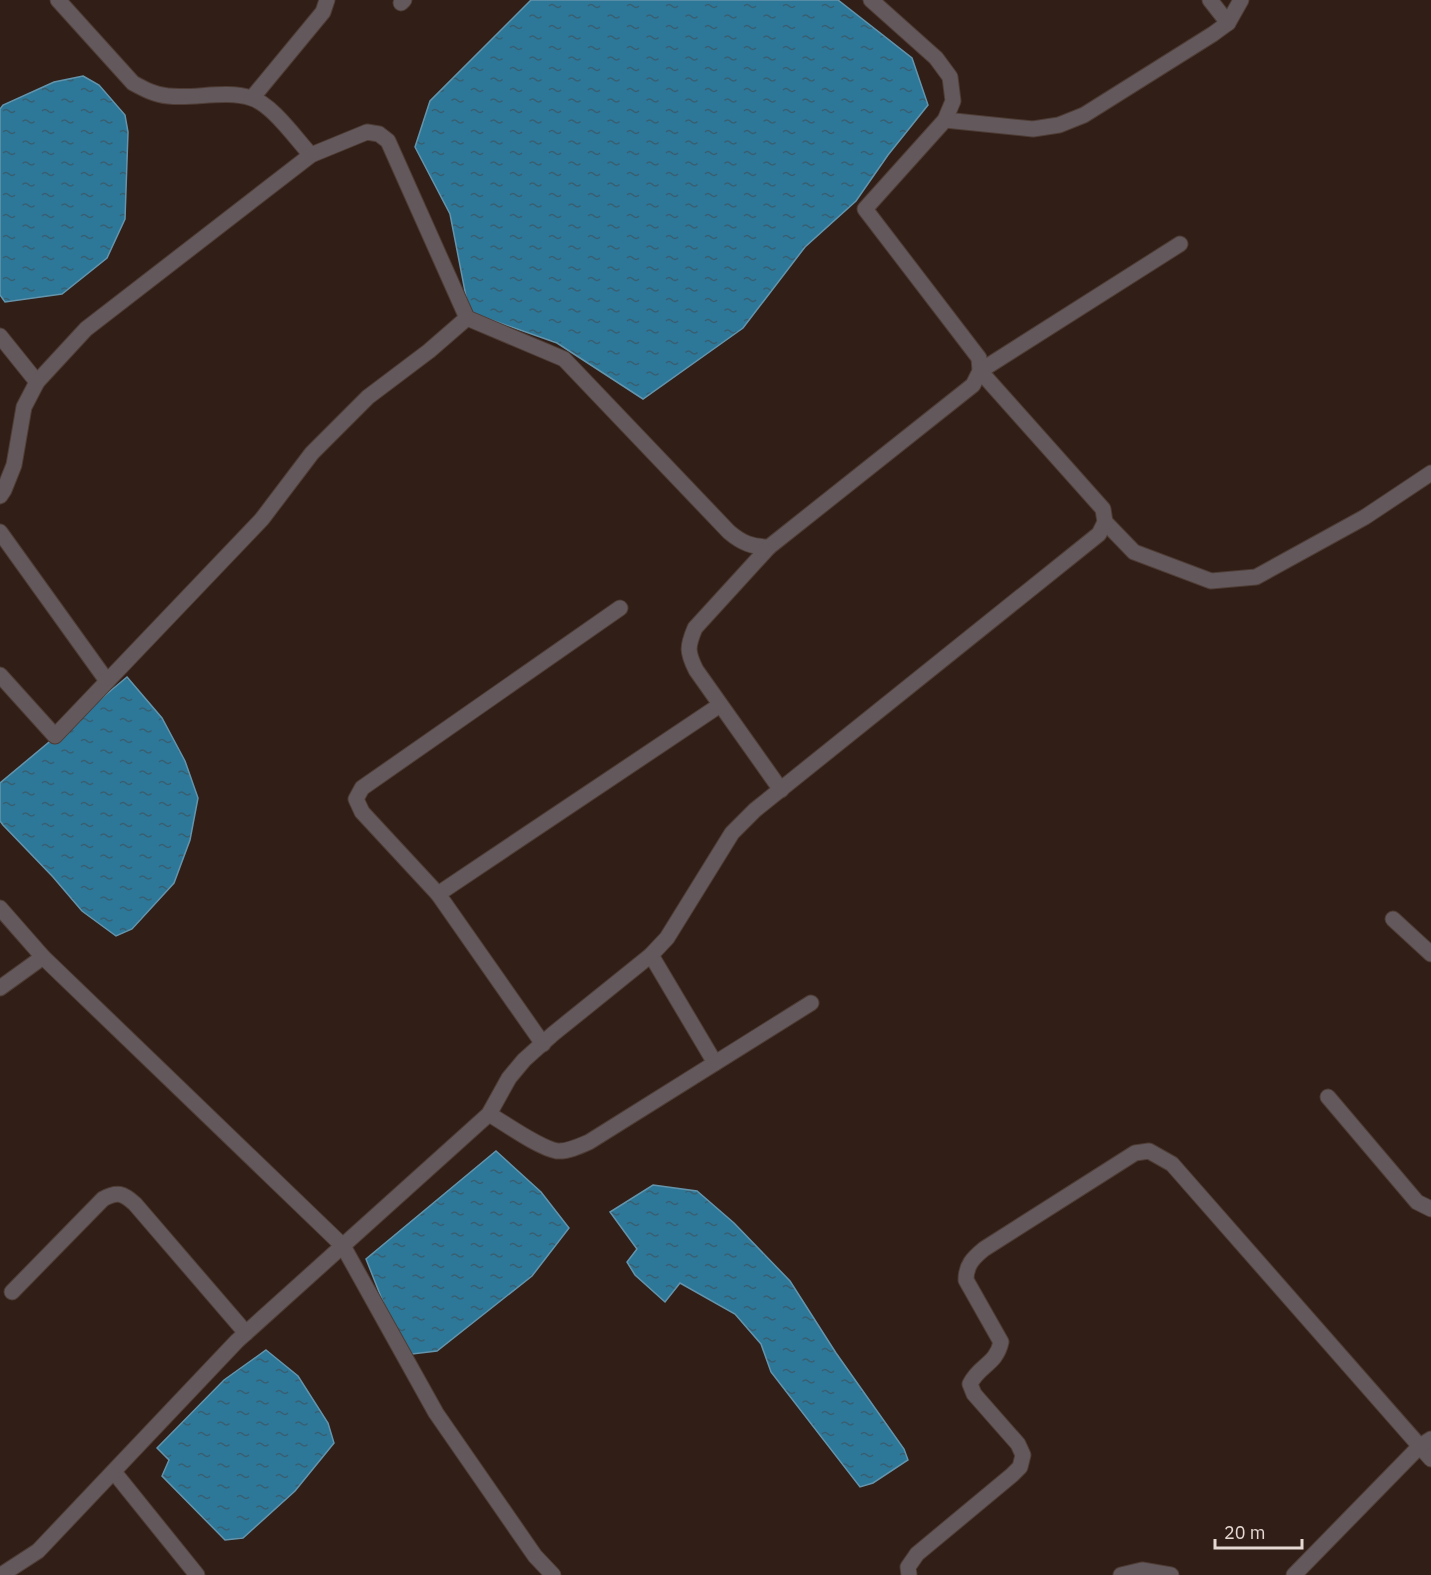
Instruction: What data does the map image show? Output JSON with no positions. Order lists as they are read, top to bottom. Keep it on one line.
{"scale_bar":"20 m"}
